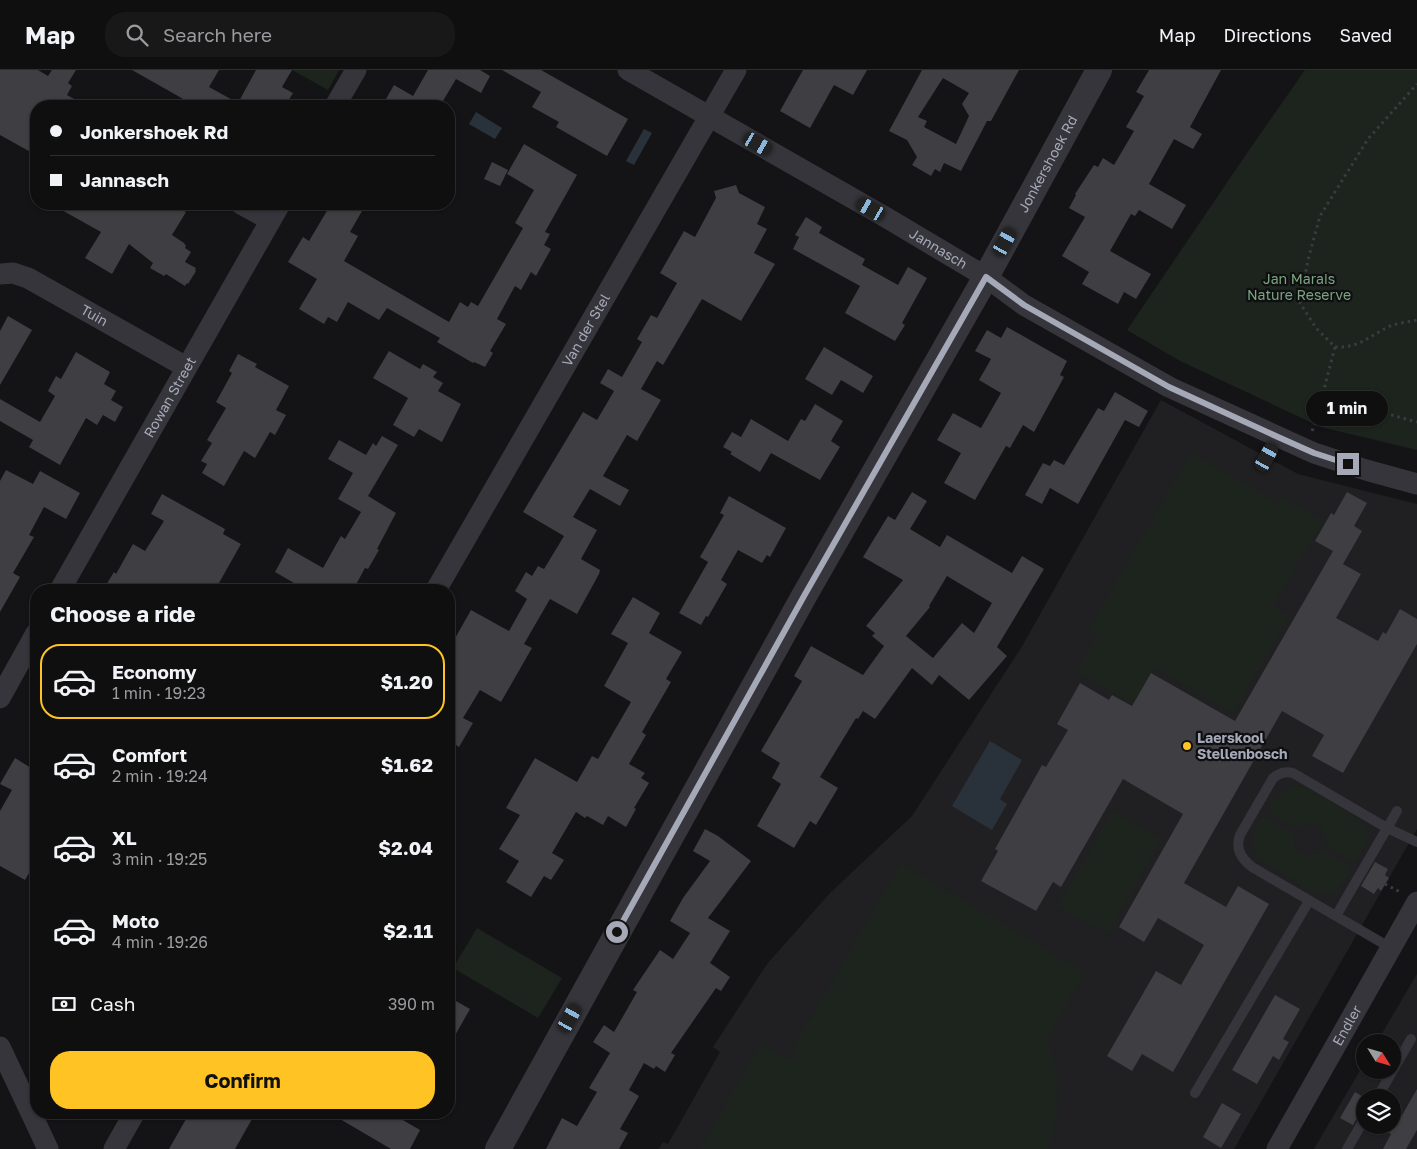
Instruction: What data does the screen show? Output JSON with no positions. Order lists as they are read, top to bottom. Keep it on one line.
{"streets":{"street":["Jonkershoek Rd","Jannasch","Tuin","Van der Stel","Rowan Street","Endler"]},"crossings":[["Jonkershoek Rd","Jannasch"],["Jannasch","Van der Stel"],["Tuin","Rowan Street"]],"parks":["Jan Marais Nature Reserve"],"places":["Laerskool Stellenbosch"],"north":"bottom right","page":{"header":"Map","search":"Search here","nav":["Map","Directions","Saved"],"banner":["Jonkershoek Rd","Jannasch"],"bubble":"1 min","heading":"Choose a ride","list":[{"name":"Economy","note":"1 min · 19:23","value":"$1.20"},{"name":"Comfort","note":"2 min · 19:24","value":"$1.62"},{"name":"XL","note":"3 min · 19:25","value":"$2.04"},{"name":"Moto","note":"4 min · 19:26","value":"$2.11"}],"pay":["Cash","390 m"],"buttons":"Confirm"}}
